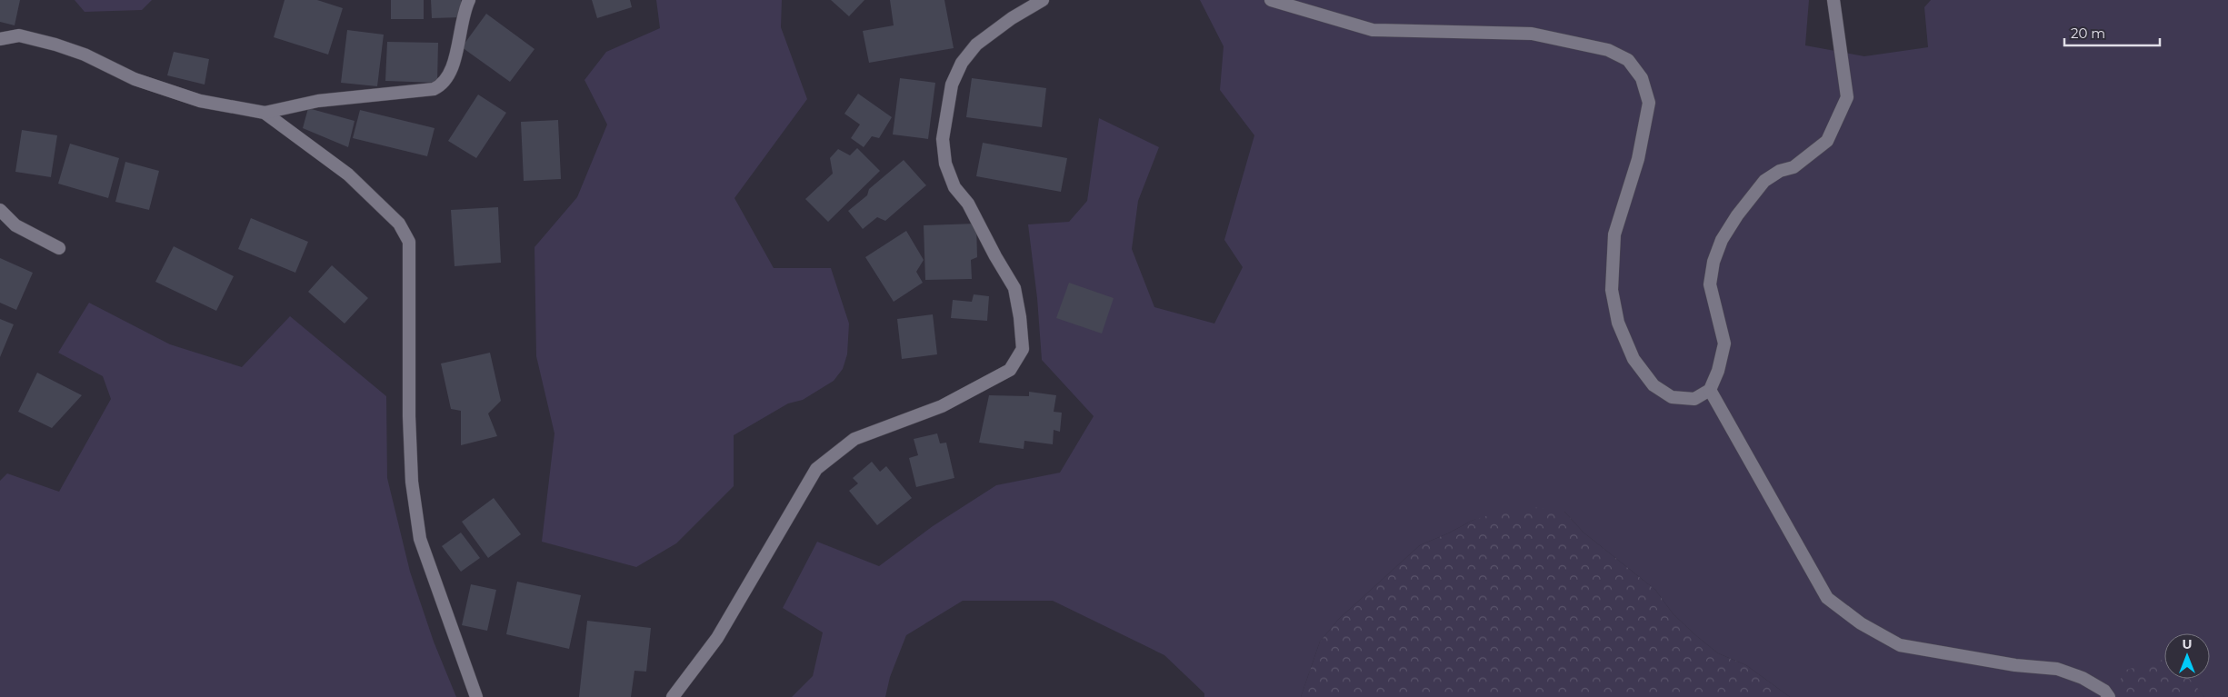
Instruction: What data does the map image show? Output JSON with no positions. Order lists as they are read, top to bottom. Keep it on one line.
{"scale_bar":"20 m","north":"top"}
